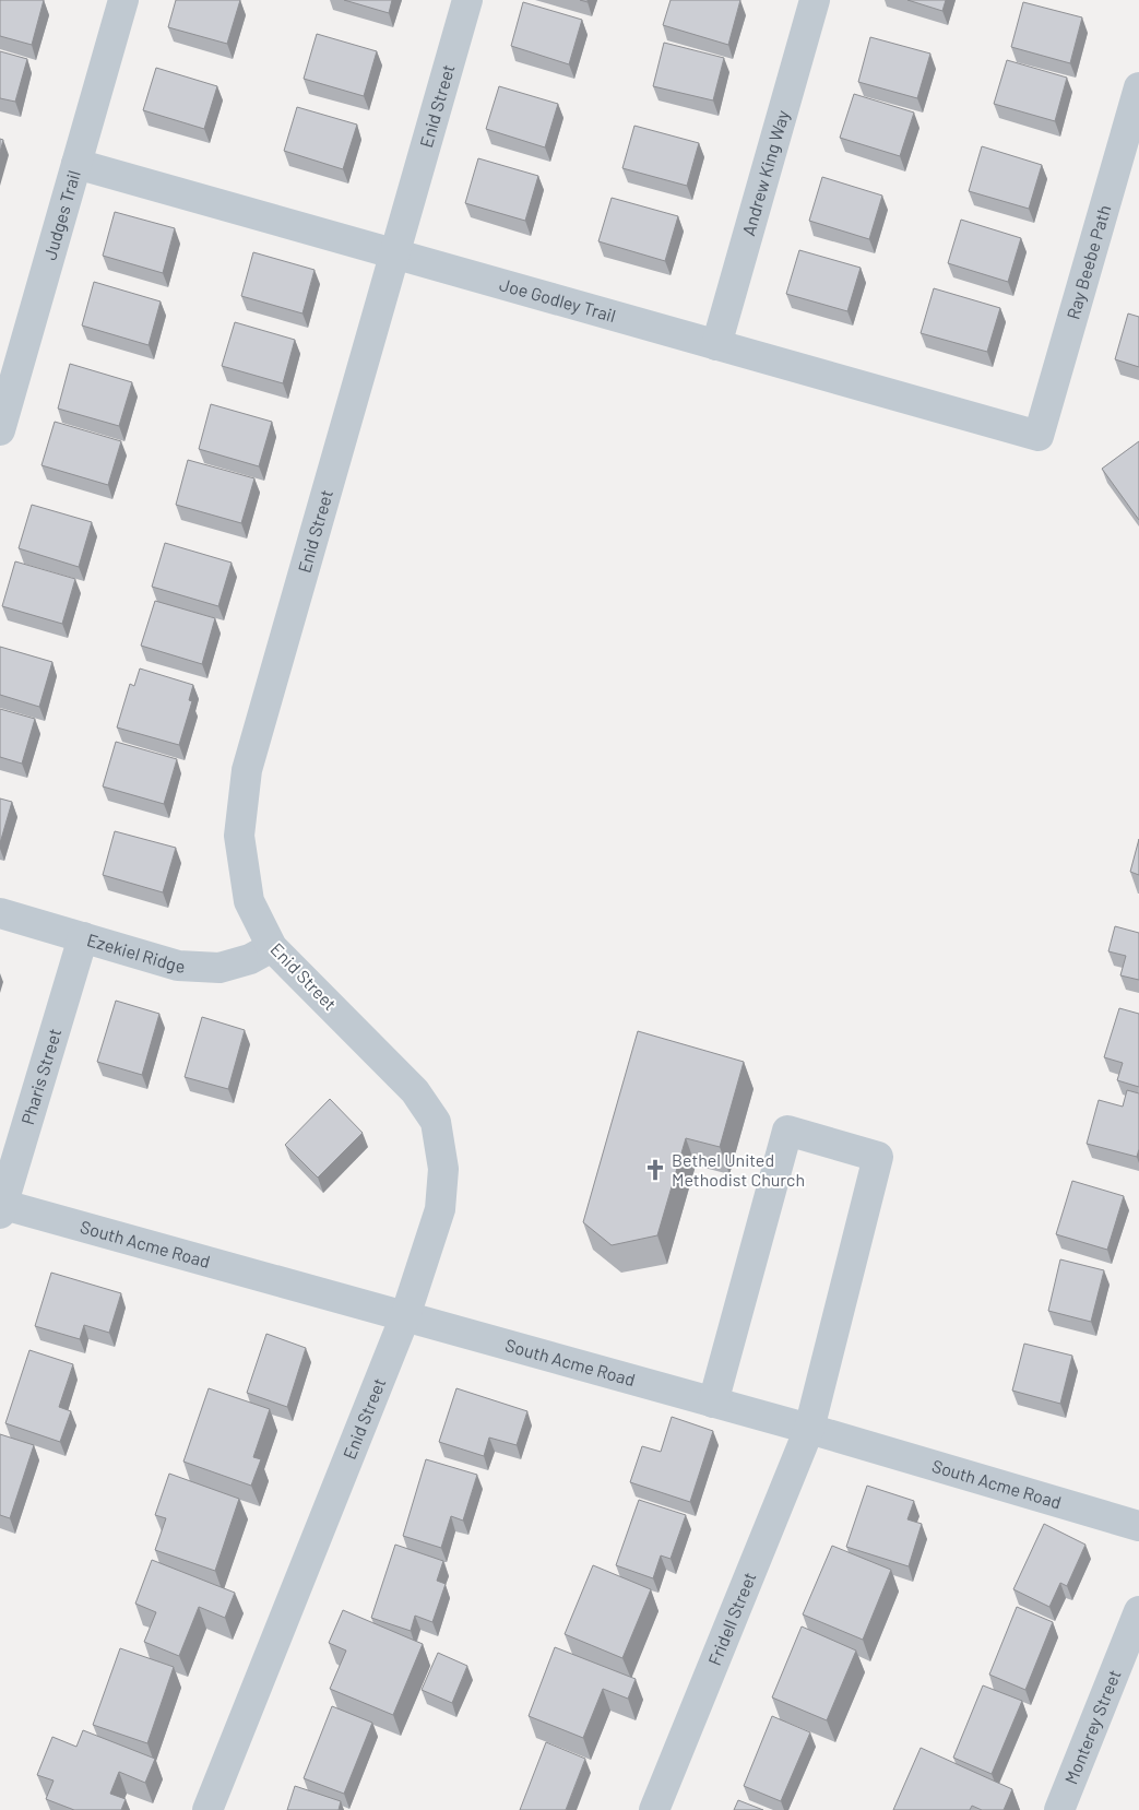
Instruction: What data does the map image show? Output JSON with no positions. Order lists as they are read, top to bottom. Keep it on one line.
{"streets":{"street":["Enid Street","Andrew King Way","Judges Trail","Ray Beebe Path","Joe Godley Trail","Ezekiel Ridge","Pharis Street","South Acme Road","Fridell Street","Monterey Street"]},"crossings":[["Enid Street","Joe Godley Trail"],["Enid Street","Ezekiel Ridge"],["Enid Street","South Acme Road"],["Andrew King Way","Joe Godley Trail"],["Judges Trail","Joe Godley Trail"],["Ray Beebe Path","Joe Godley Trail"],["Ezekiel Ridge","Pharis Street"],["Pharis Street","South Acme Road"],["South Acme Road","Fridell Street"]],"places":{"church":["Bethel United Methodist Church"]}}
